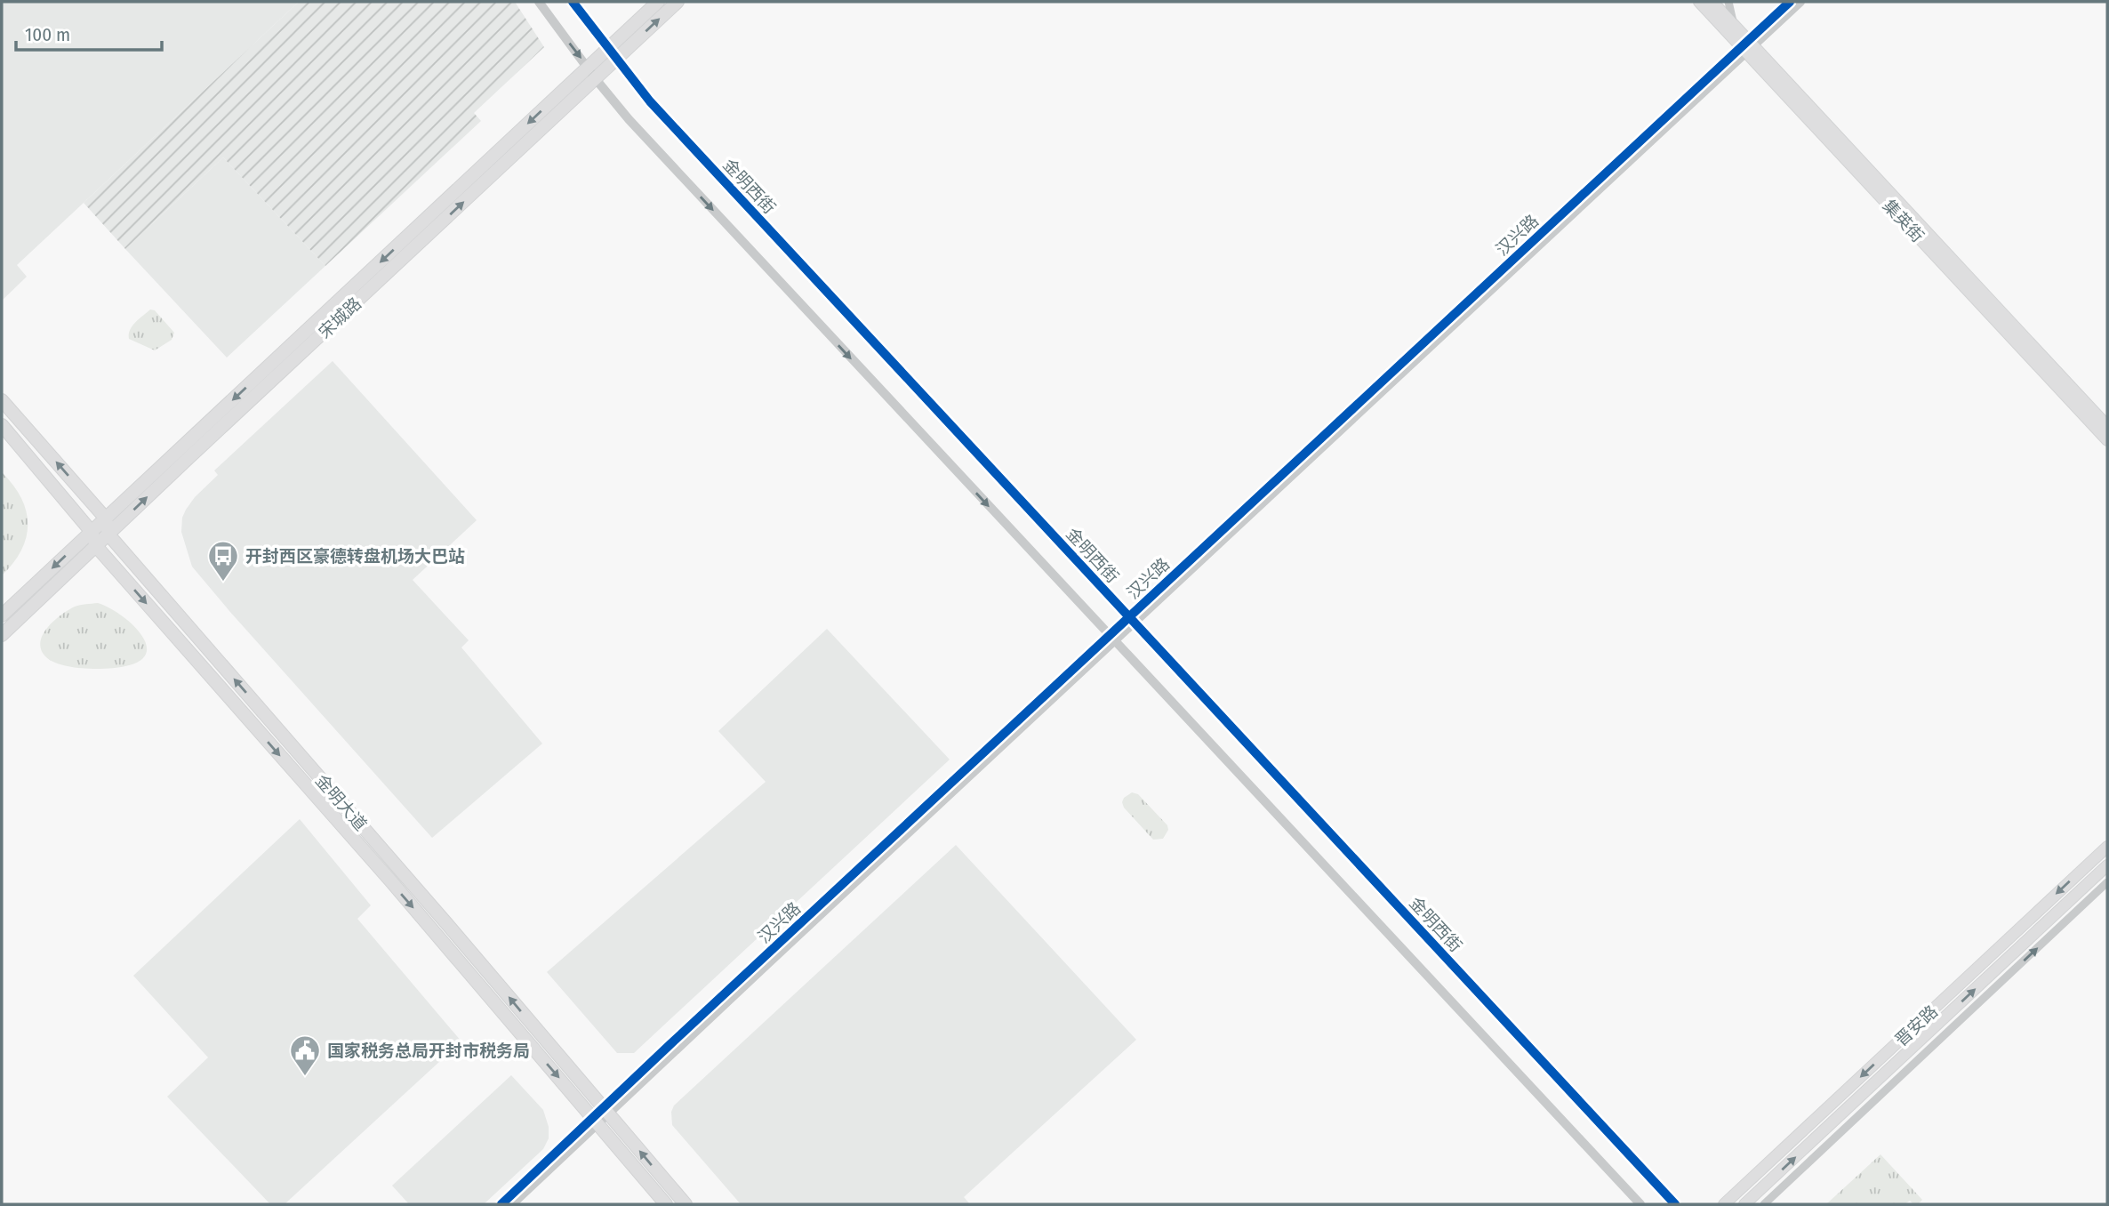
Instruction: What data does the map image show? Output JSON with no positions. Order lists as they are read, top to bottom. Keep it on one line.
{"streets":{"main road":["集英街","宋城路","金明大道","晋安路"],"street":["金明西街","汉兴路"]},"crossings":[["金明西街","汉兴路"],["金明西街","宋城路"],["集英街","汉兴路"],["汉兴路","金明大道"],["宋城路","金明大道"]],"places":{"bus stop":["开封西区豪德转盘机场大巴站"],"public building":["国家税务总局开封市税务局"]},"scale_bar":"100 m"}
